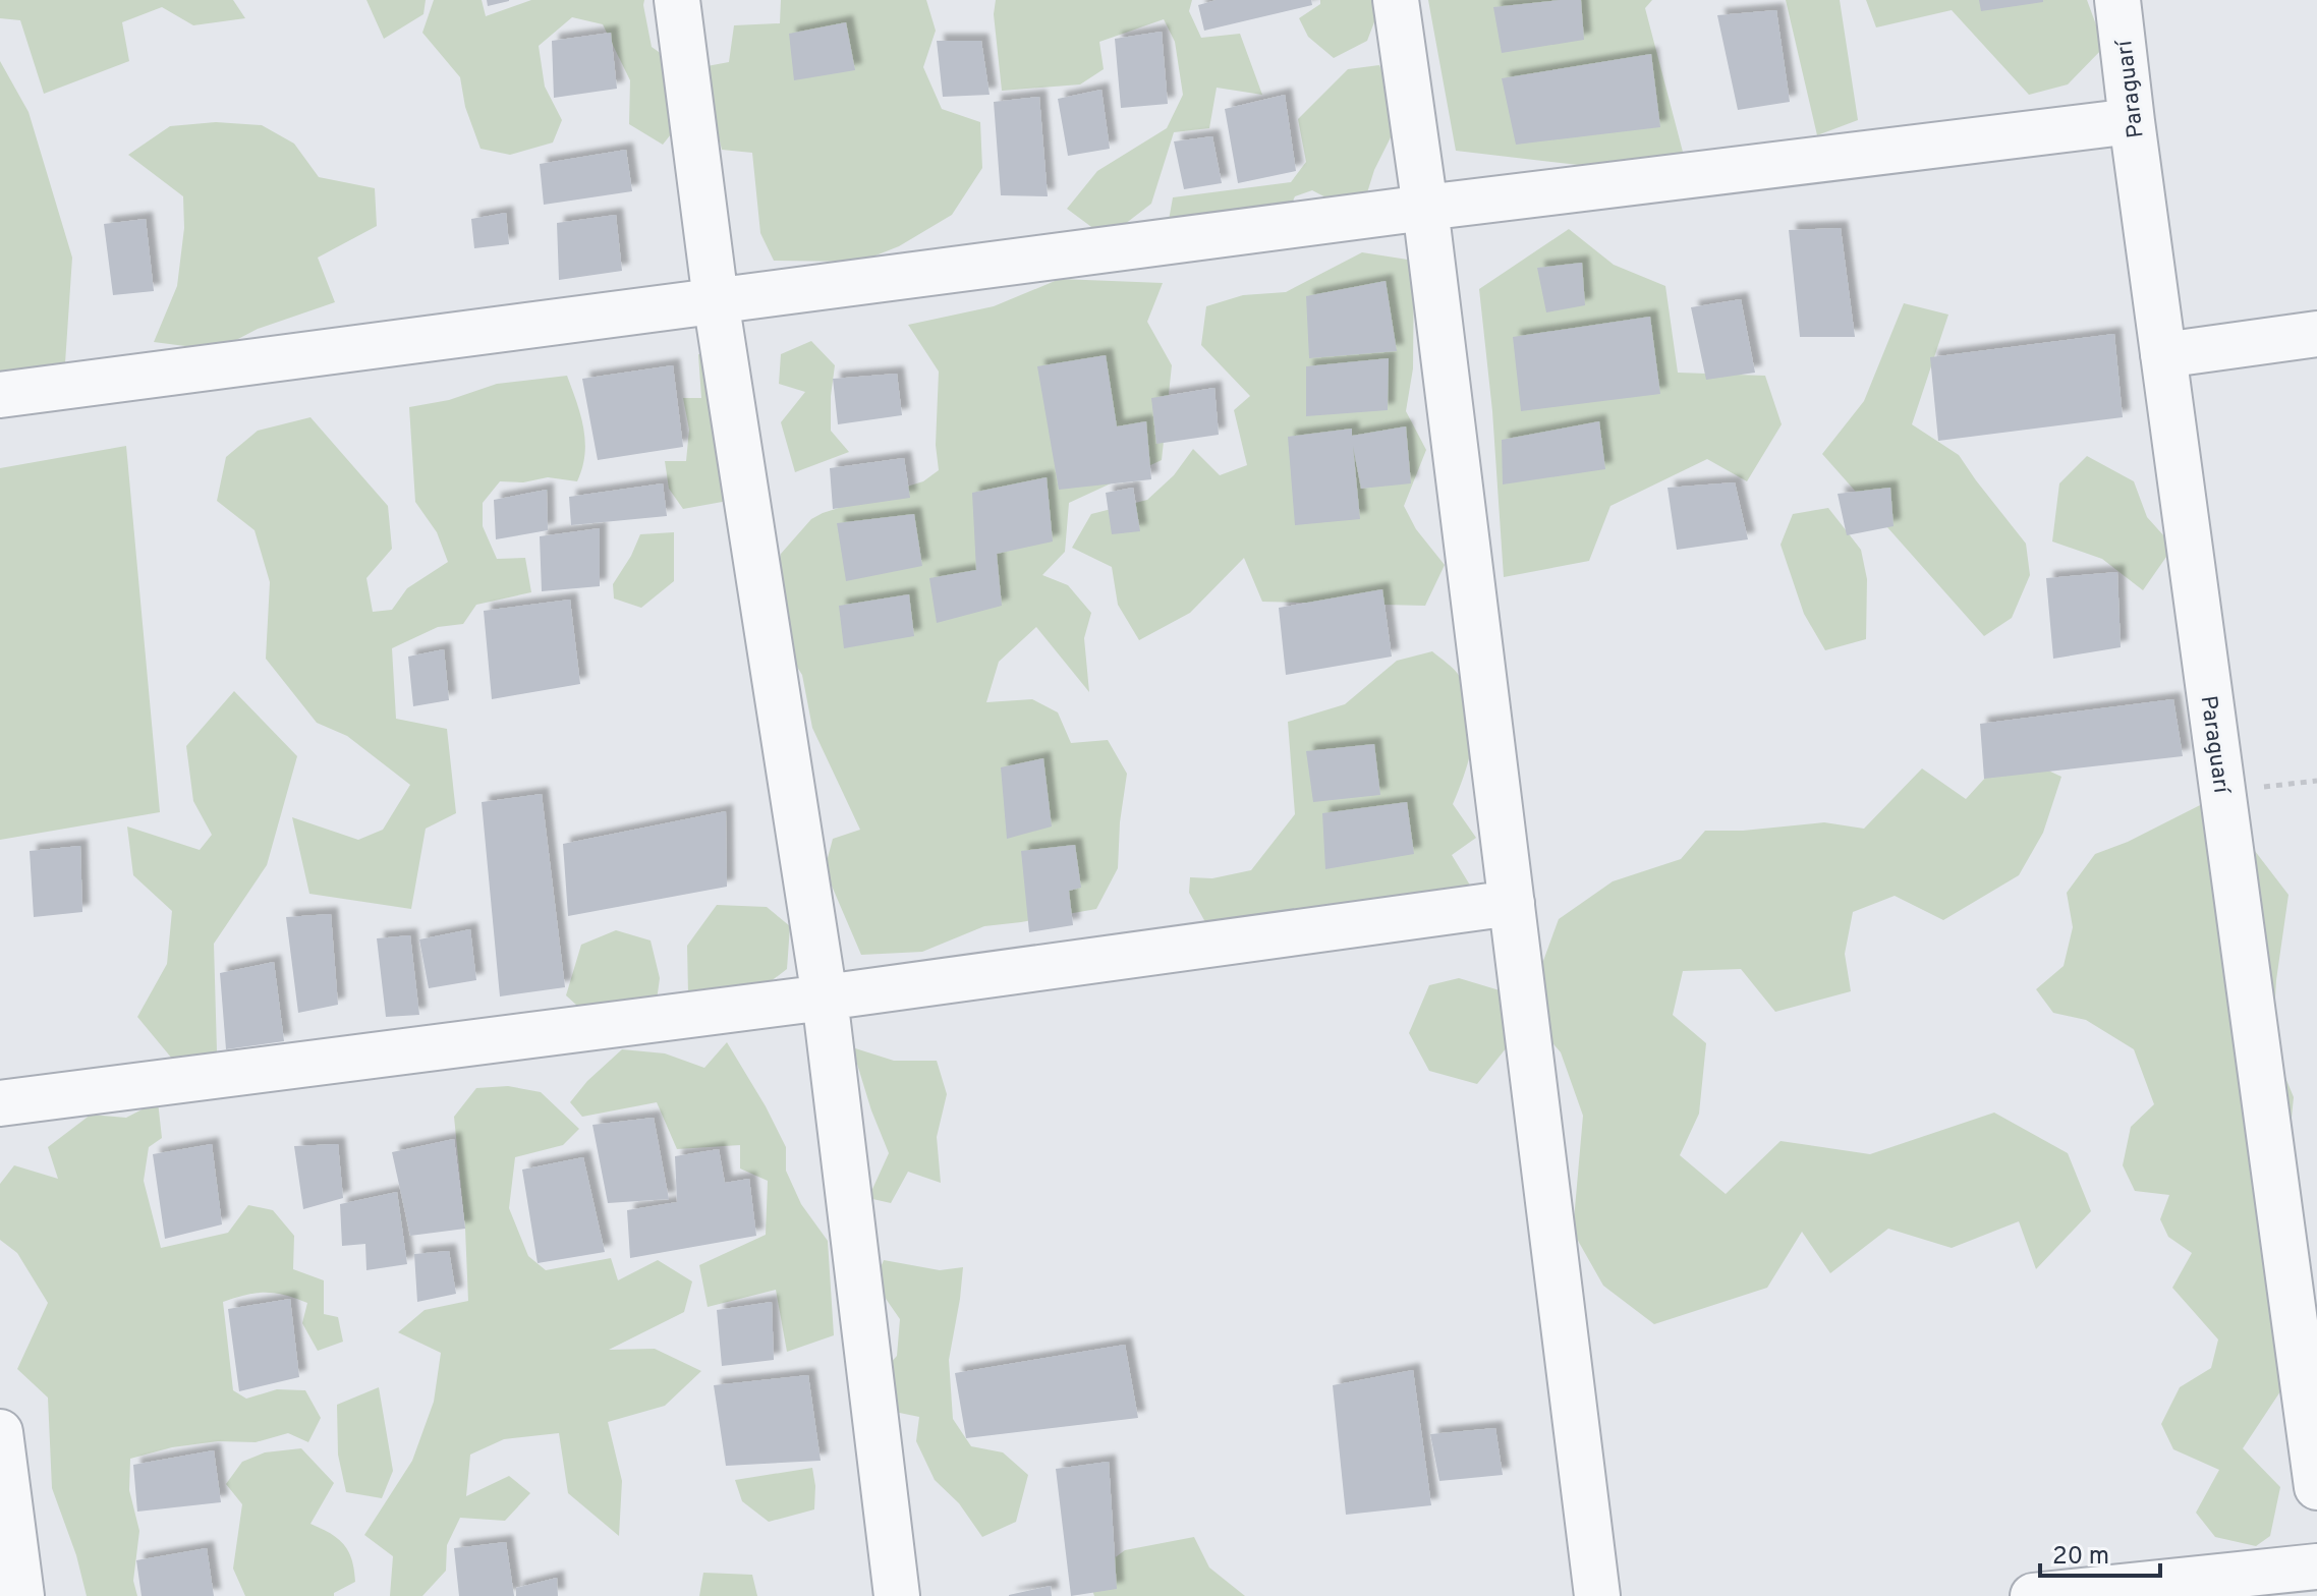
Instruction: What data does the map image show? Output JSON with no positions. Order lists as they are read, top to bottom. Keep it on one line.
{"streets":{"street":["Paraguarí"]},"scale_bar":"20 m"}
